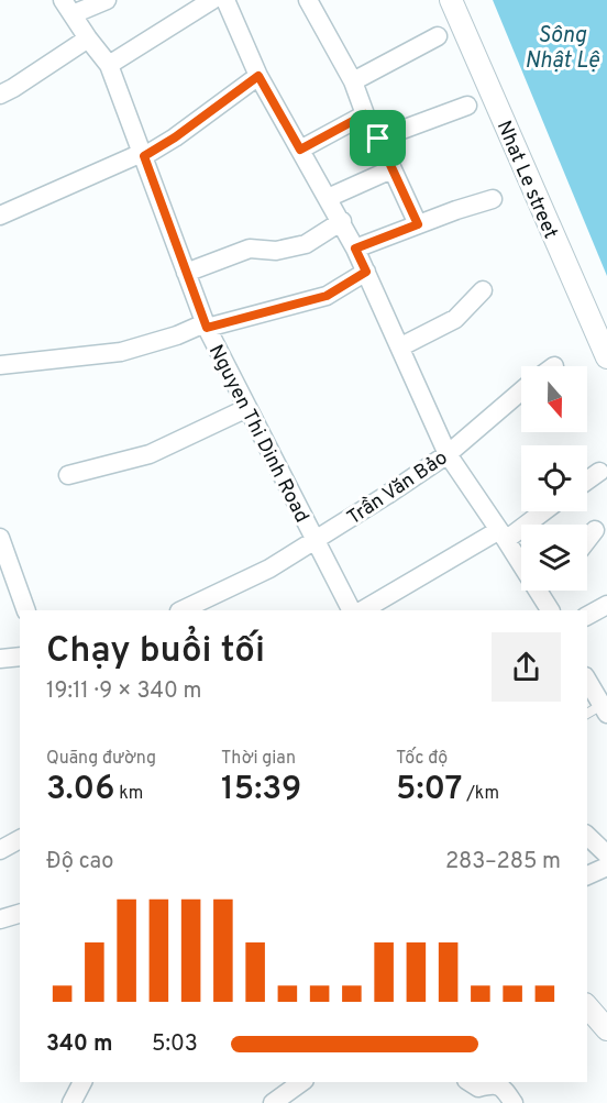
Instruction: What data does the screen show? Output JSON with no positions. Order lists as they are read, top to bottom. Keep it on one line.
{"streets":{"street":["Nhat Le street","Nguyen Thi Dinh Road","Trần Văn Bảo"]},"crossings":[["Nguyen Thi Dinh Road","Trần Văn Bảo"]],"water":["Sông Nhật Lệ"],"north":"bottom","page":{"heading":["Chạy buổi tối","19:11 · 9 × 340 m"],"stats":[["Quãng đường","3.06 km"],["Thời gian","15:39"],["Tốc độ","5:07 /km"]],"chart":["Độ cao","283–285 m"],"list":[{"name":"340 m","note":"5:03"}]}}
